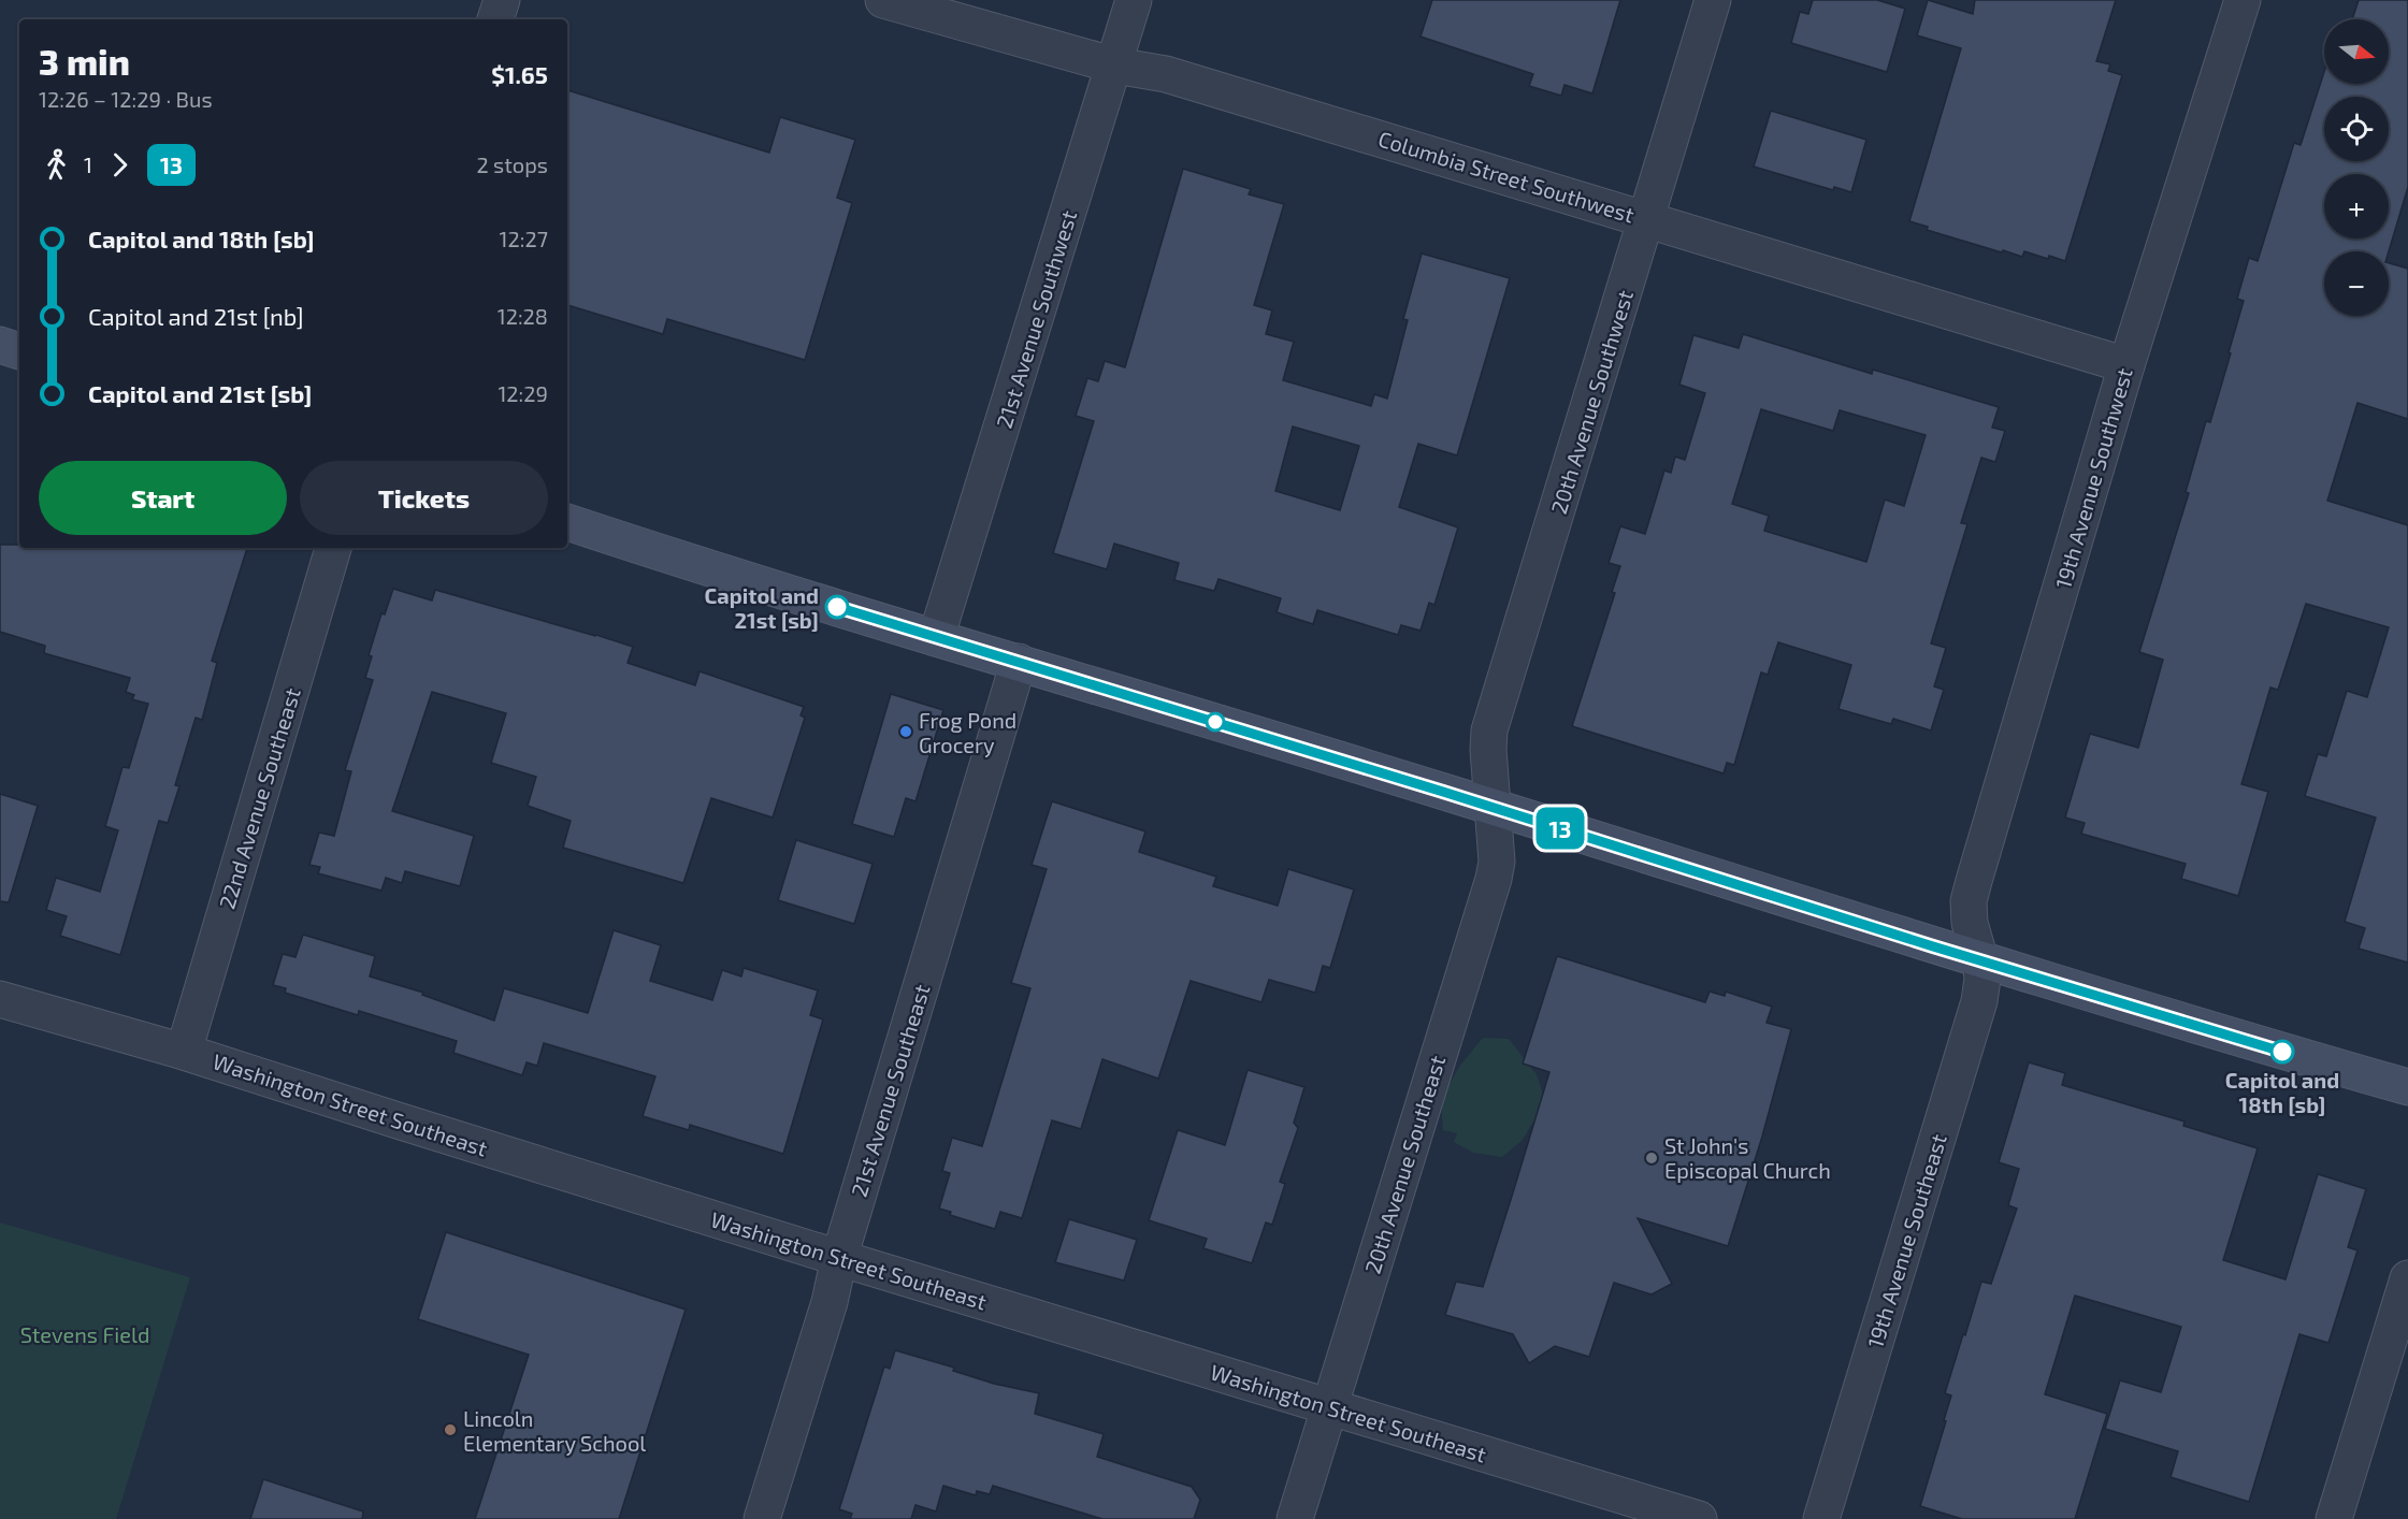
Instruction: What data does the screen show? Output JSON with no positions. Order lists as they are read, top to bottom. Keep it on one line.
{"streets":{"street":["Columbia Street Southwest","21st Avenue Southwest","20th Avenue Southwest","19th Avenue Southwest","22nd Avenue Southeast","21st Avenue Southeast","Washington Street Southeast","20th Avenue Southeast","19th Avenue Southeast"]},"crossings":[["Columbia Street Southwest","21st Avenue Southwest"],["Columbia Street Southwest","20th Avenue Southwest"],["Columbia Street Southwest","19th Avenue Southwest"],["20th Avenue Southwest","20th Avenue Southeast"],["19th Avenue Southwest","19th Avenue Southeast"],["22nd Avenue Southeast","Washington Street Southeast"],["21st Avenue Southeast","Washington Street Southeast"],["Washington Street Southeast","20th Avenue Southeast"]],"parks":["Stevens Field"],"places":["Capitol and 21st [sb]","Frog Pond Grocery","Capitol and 18th [sb]","St John's Episcopal Church","Lincoln Elementary School"],"lines":["bus line 13"],"north":"right","page":{"on_map":"13","map_buttons":["+","−"],"heading":["3 min","12:26 – 12:29 · Bus","$1.65"],"legs":["1","13","2 stops"],"list":[{"name":"Capitol and 18th [sb]","value":"12:27"},{"name":"Capitol and 21st [nb]","value":"12:28"},{"name":"Capitol and 21st [sb]","value":"12:29"}],"buttons":["Start","Tickets"]}}
